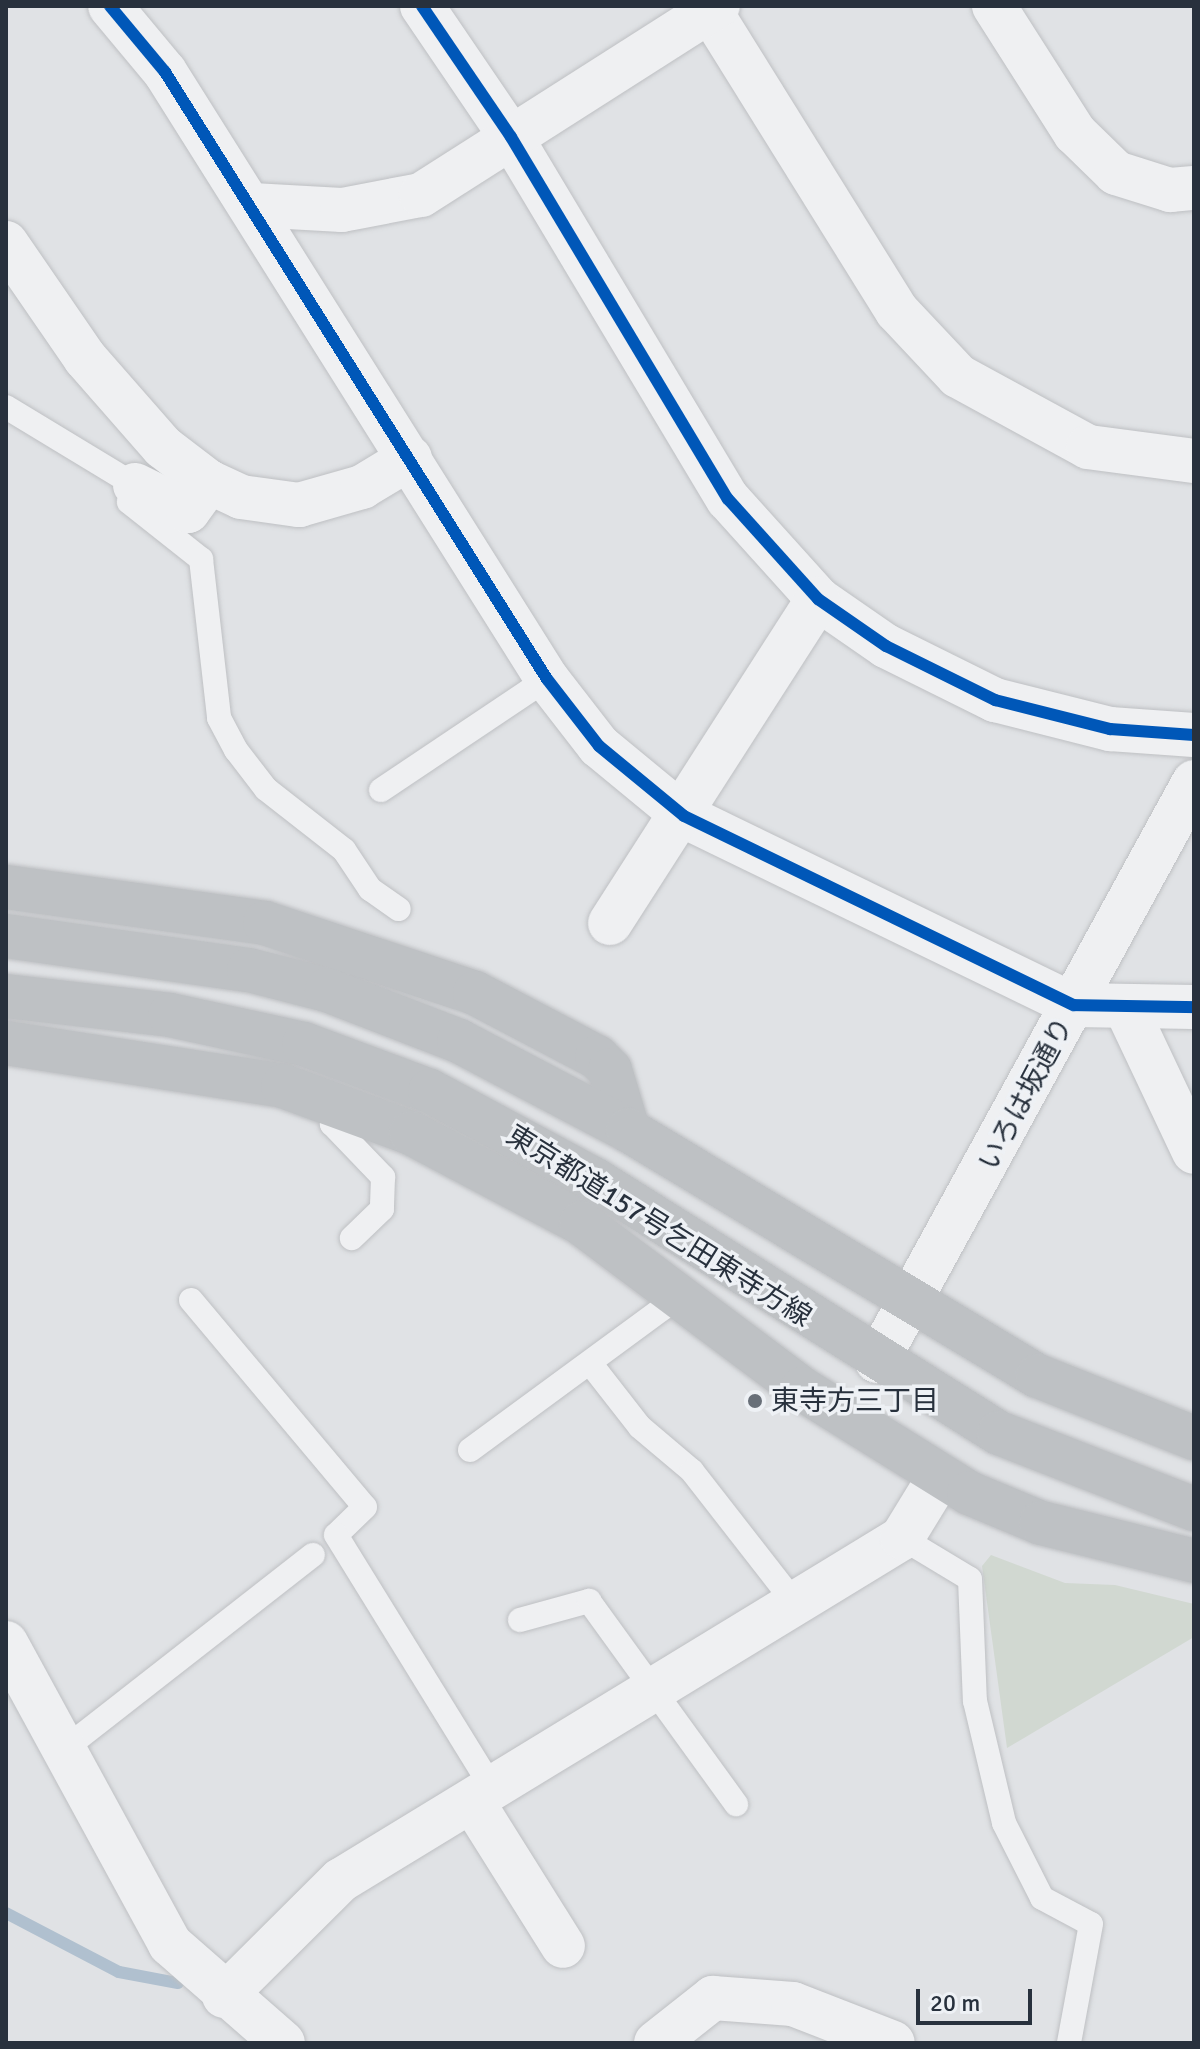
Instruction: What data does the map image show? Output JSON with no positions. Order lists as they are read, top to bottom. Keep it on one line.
{"streets":{"main road":["東京都道157号乞田東寺方線"],"street":["いろは坂通り"]},"crossings":[["いろは坂通り","東京都道157号乞田東寺方線"]],"places":["東寺方三丁目"],"scale_bar":"20 m"}
